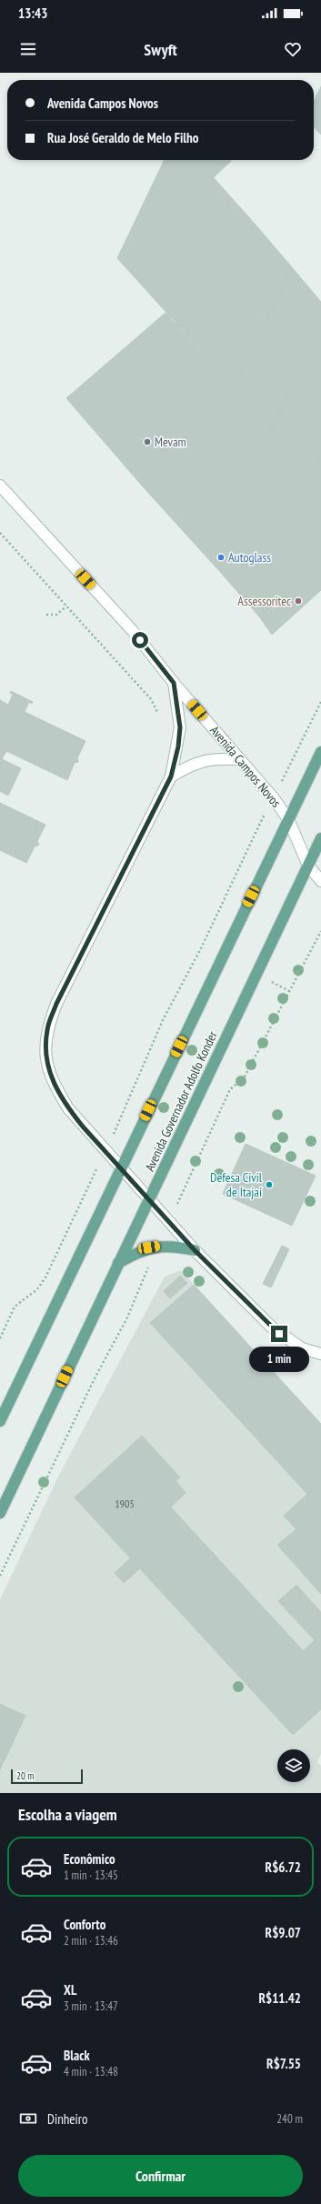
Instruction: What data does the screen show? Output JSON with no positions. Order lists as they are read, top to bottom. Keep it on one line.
{"streets":{"main road":["Avenida Campos Novos","Avenida Governador Adolfo Konder"]},"crossings":[["Avenida Campos Novos","Avenida Governador Adolfo Konder"]],"places":["Mevam","Autoglass","Assessoritec","Defesa Civil de Itajaí"],"house_numbers":["1905"],"scale_bar":"20 m","page":{"status":"13:43","header":"Swyft","banner":["Avenida Campos Novos","Rua José Geraldo de Melo Filho"],"bubble":"1 min","scale":"20 m","heading":"Escolha a viagem","list":[{"name":"Econômico","note":"1 min · 13:45","value":"R$6.72"},{"name":"Conforto","note":"2 min · 13:46","value":"R$9.07"},{"name":"XL","note":"3 min · 13:47","value":"R$11.42"},{"name":"Black","note":"4 min · 13:48","value":"R$7.55"}],"pay":["Dinheiro","240 m"],"buttons":"Confirmar"}}
